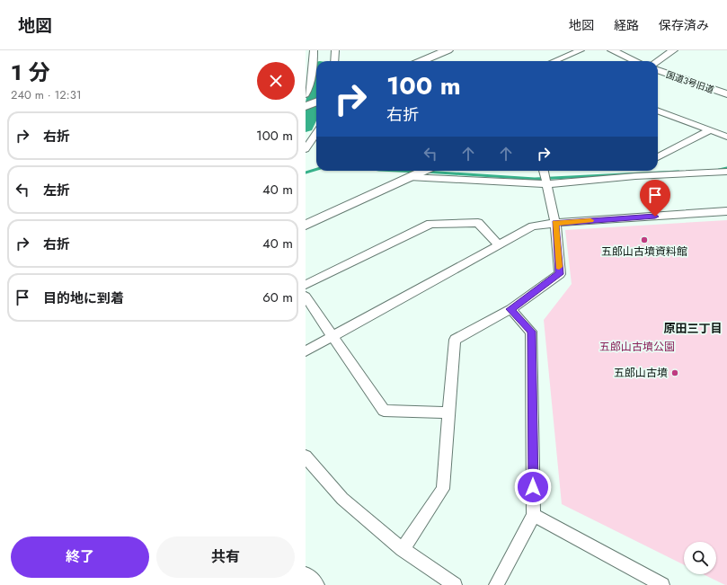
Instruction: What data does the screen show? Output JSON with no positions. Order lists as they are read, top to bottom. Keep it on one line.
{"streets":{"street":["国道3号旧道"]},"districts":["原田三丁目"],"parks":["五郎山古墳公園"],"places":["五郎山古墳資料館","五郎山古墳"],"page":{"header":"地図","nav":["地図","経路","保存済み"],"heading":["1 分","240 m · 12:31"],"turn":["100 m","右折"],"list":[{"name":"右折","value":"100 m"},{"name":"左折","value":"40 m"},{"name":"右折","value":"40 m"},{"name":"目的地に到着","value":"60 m"}],"buttons":["終了","共有"]}}
